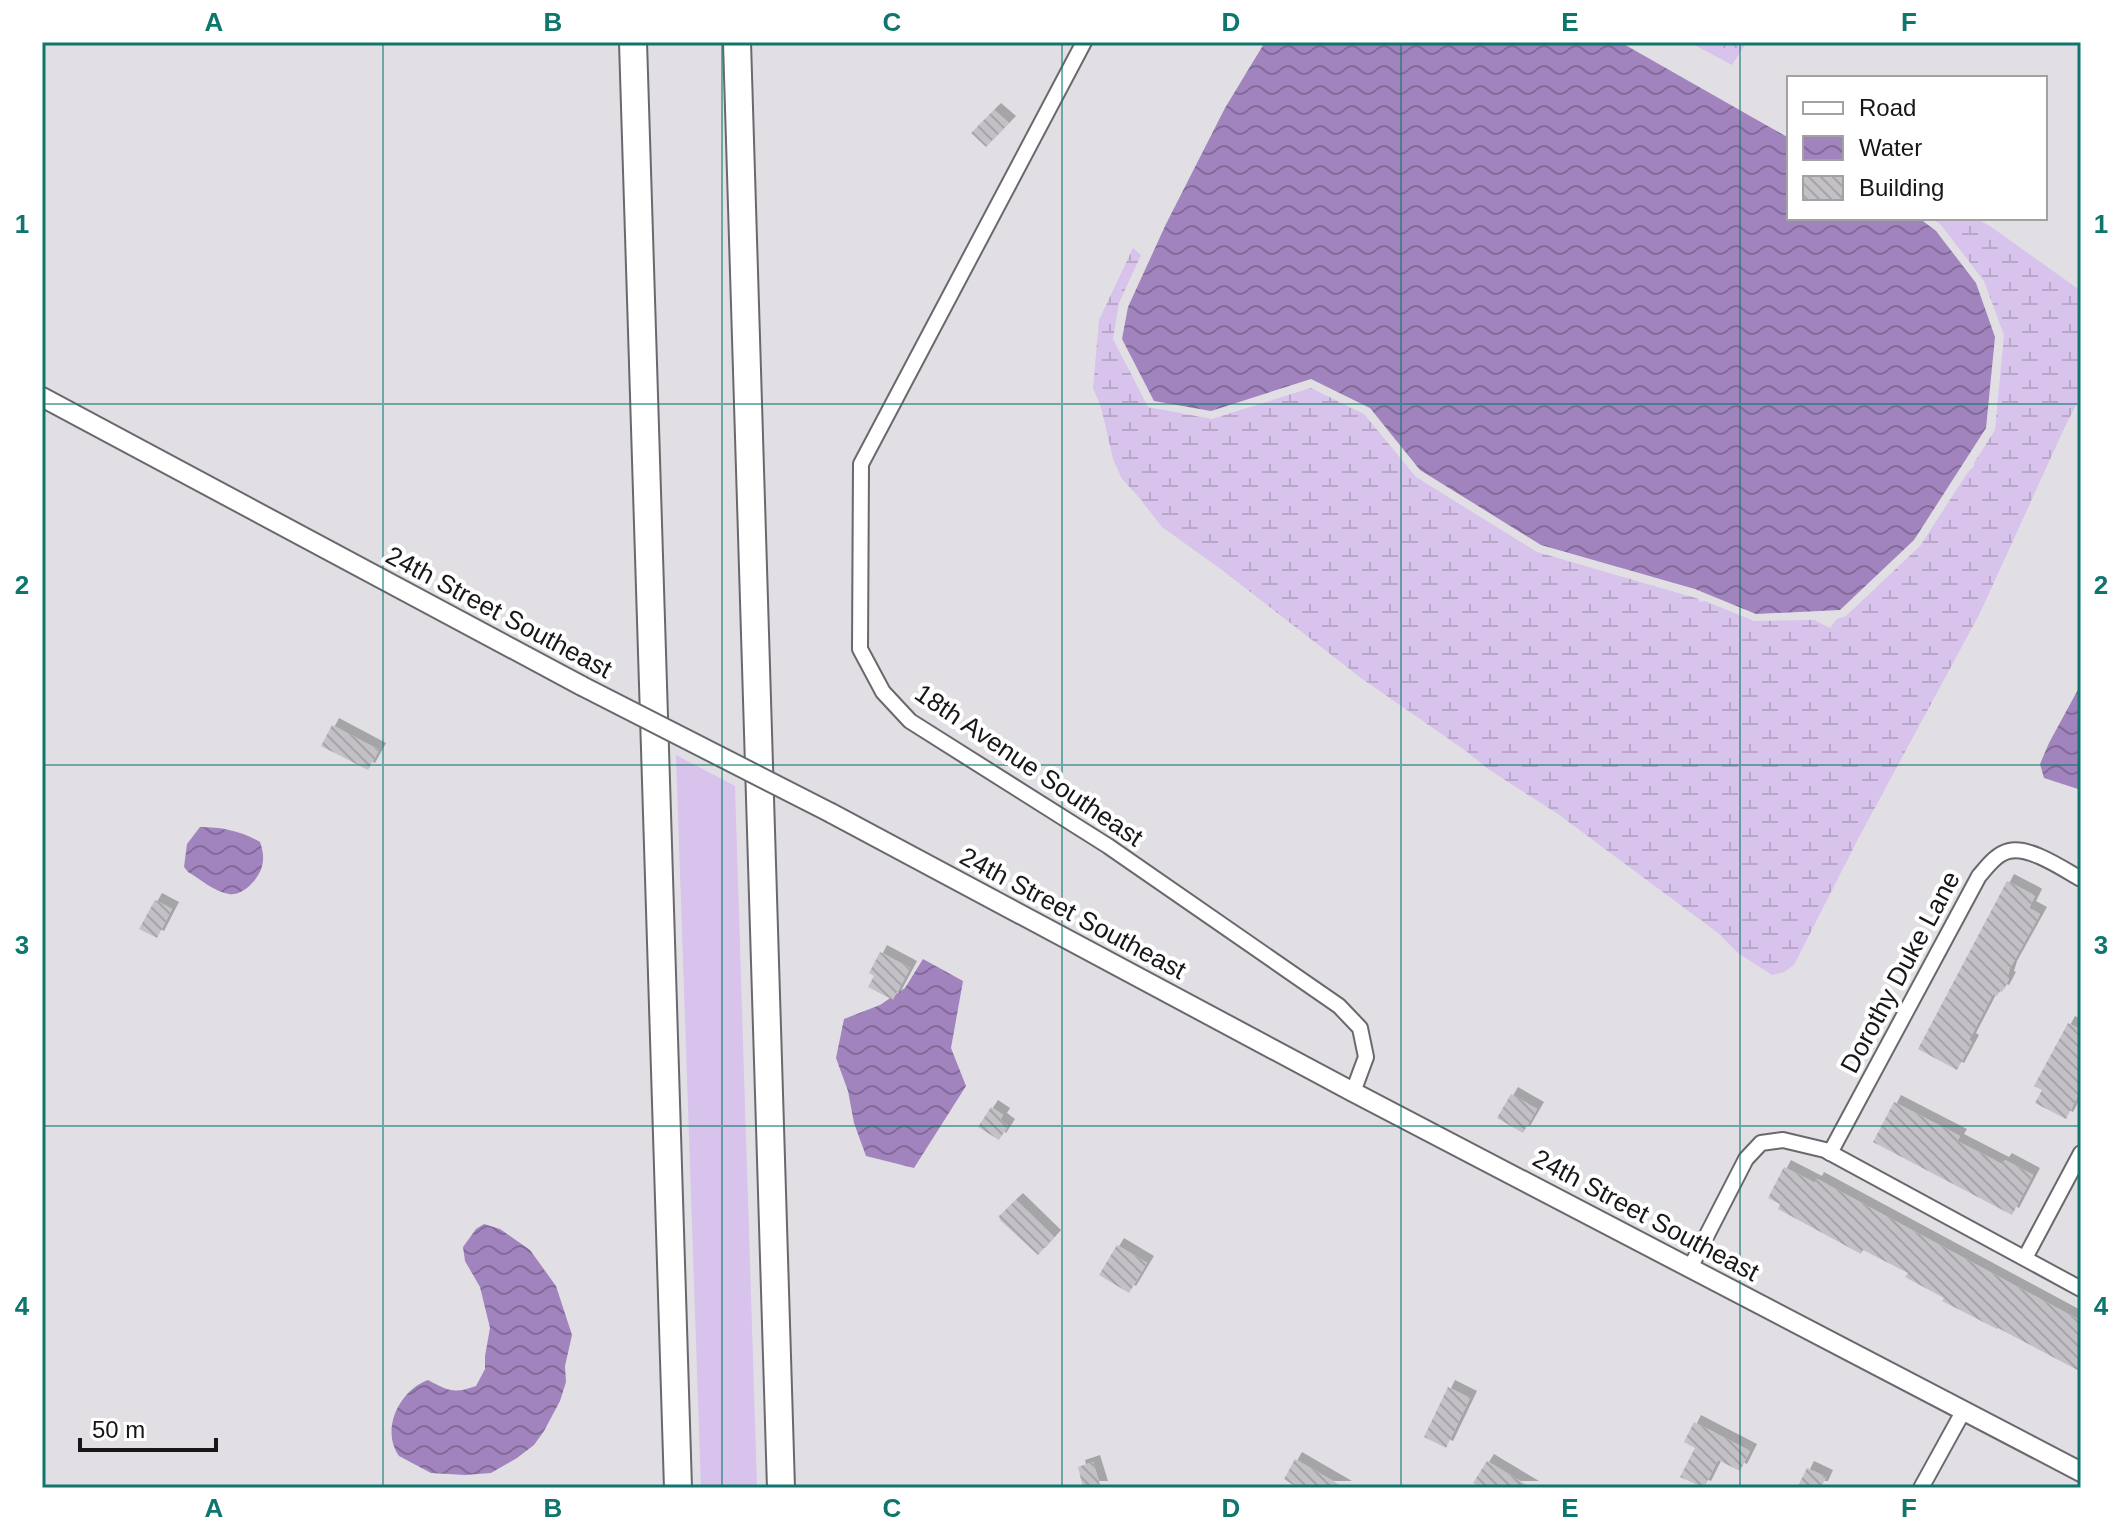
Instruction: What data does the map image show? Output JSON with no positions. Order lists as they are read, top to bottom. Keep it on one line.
{"streets":{"street":["24th Street Southeast","18th Avenue Southeast","Dorothy Duke Lane"]},"crossings":[["24th Street Southeast","18th Avenue Southeast"]],"legend":["Road","Water","Building"],"scale_bar":"50 m","grid":{"columns":["A","B","C","D","E","F"],"rows":["1","2","3","4"]}}
